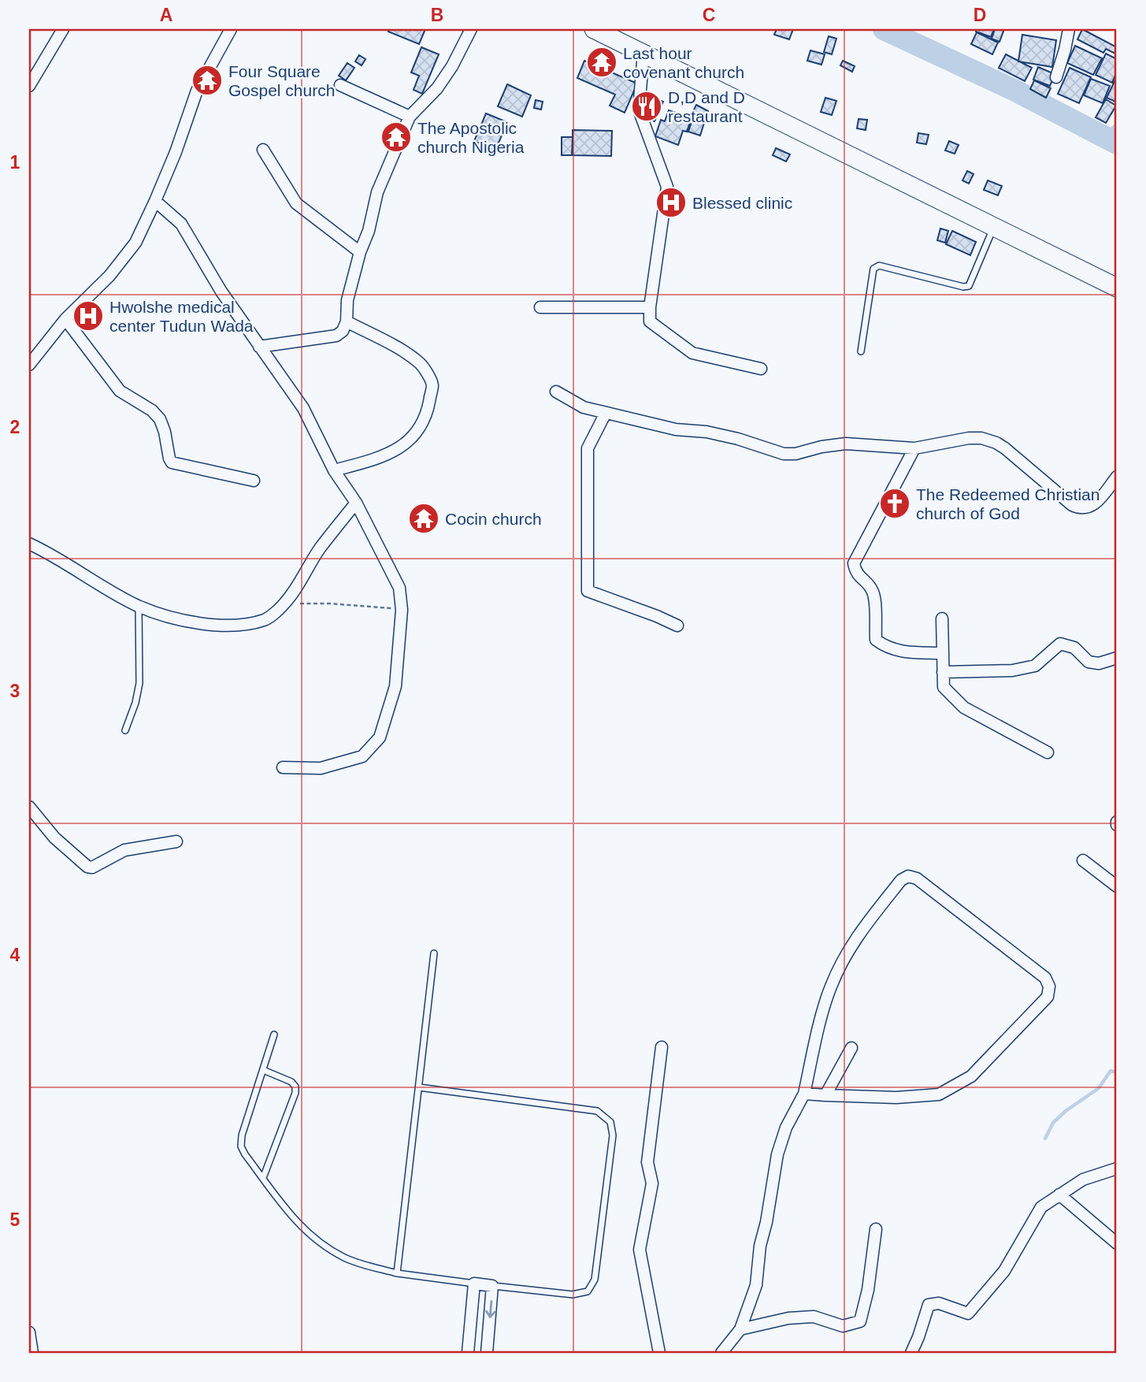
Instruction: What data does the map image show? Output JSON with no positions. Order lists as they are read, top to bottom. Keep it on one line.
{"places":{"temple":["Last hour covenant church","Four Square Gospel church","The Apostolic church Nigeria","Cocin church"],"restaurant":["D,D and D restaurant"],"hospital":["Blessed clinic","Hwolshe medical center Tudun Wada"],"church":["The Redeemed Christian church of God"]},"grid":{"columns":["A","B","C","D"],"rows":["1","2","3","4","5"]}}
